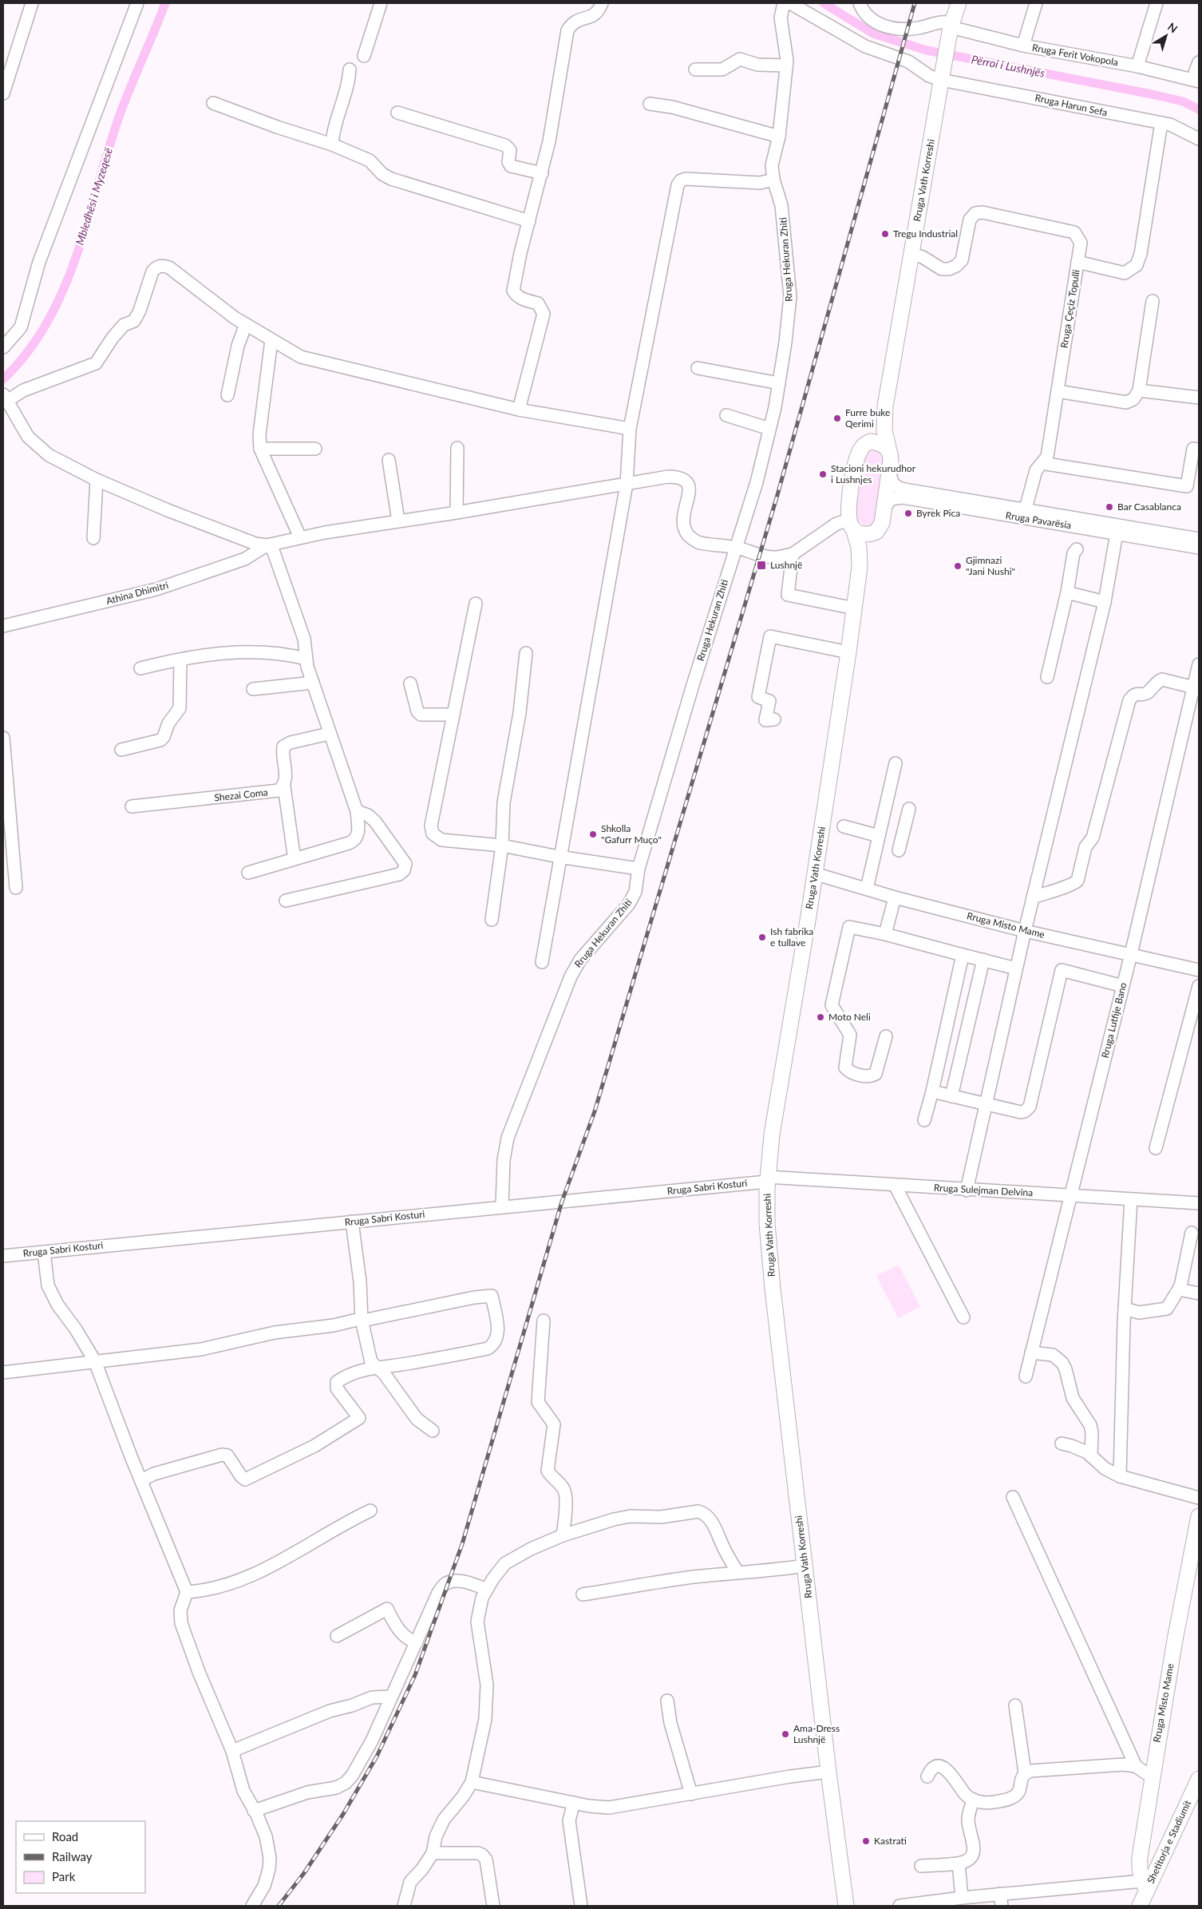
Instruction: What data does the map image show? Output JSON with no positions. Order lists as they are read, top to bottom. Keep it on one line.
{"streets":{"main road":["Rruga Vath Korreshi","Rruga Misto Mame","Shetitorja e Stadiumit"],"street":["Rruga Ferit Vokopola","Rruga Harun Sefa","Rruga Hekuran Zhiti","Rruga Çeçiz Topulli","Rruga Pavarësia","Athina Dhimitri","Shezai Coma","Rruga Lutfije Bano","Rruga Sabri Kosturi","Rruga Sulejman Delvina"]},"crossings":[["Rruga Ferit Vokopola","Rruga Vath Korreshi"],["Rruga Harun Sefa","Rruga Vath Korreshi"],["Rruga Harun Sefa","Rruga Çeçiz Topulli"],["Rruga Vath Korreshi","Rruga Pavarësia"],["Rruga Vath Korreshi","Rruga Misto Mame"],["Rruga Vath Korreshi","Rruga Sabri Kosturi"],["Rruga Vath Korreshi","Rruga Sulejman Delvina"],["Rruga Hekuran Zhiti","Rruga Sabri Kosturi"],["Rruga Çeçiz Topulli","Rruga Pavarësia"],["Rruga Misto Mame","Rruga Lutfije Bano"],["Rruga Misto Mame","Shetitorja e Stadiumit"],["Rruga Lutfije Bano","Rruga Sulejman Delvina"],["Rruga Sabri Kosturi","Rruga Sulejman Delvina"]],"water":["Përroi i Lushnjës","Mbledhësi i Myzeqesë"],"places":{"other":["Tregu Industrial","Furre buke Qerimi","Stacioni hekurudhor i Lushnjes","Bar Casablanca","Byrek Pica","Gjimnazi \"Jani Nushi\"","Shkolla \"Gafurr Muço\"","Ish fabrika e tullave","Moto Neli","Ama-Dress Lushnjë","Kastrati"],"transit":["Lushnjë"]},"legend":["Road","Railway","Park"],"north":"top right"}
